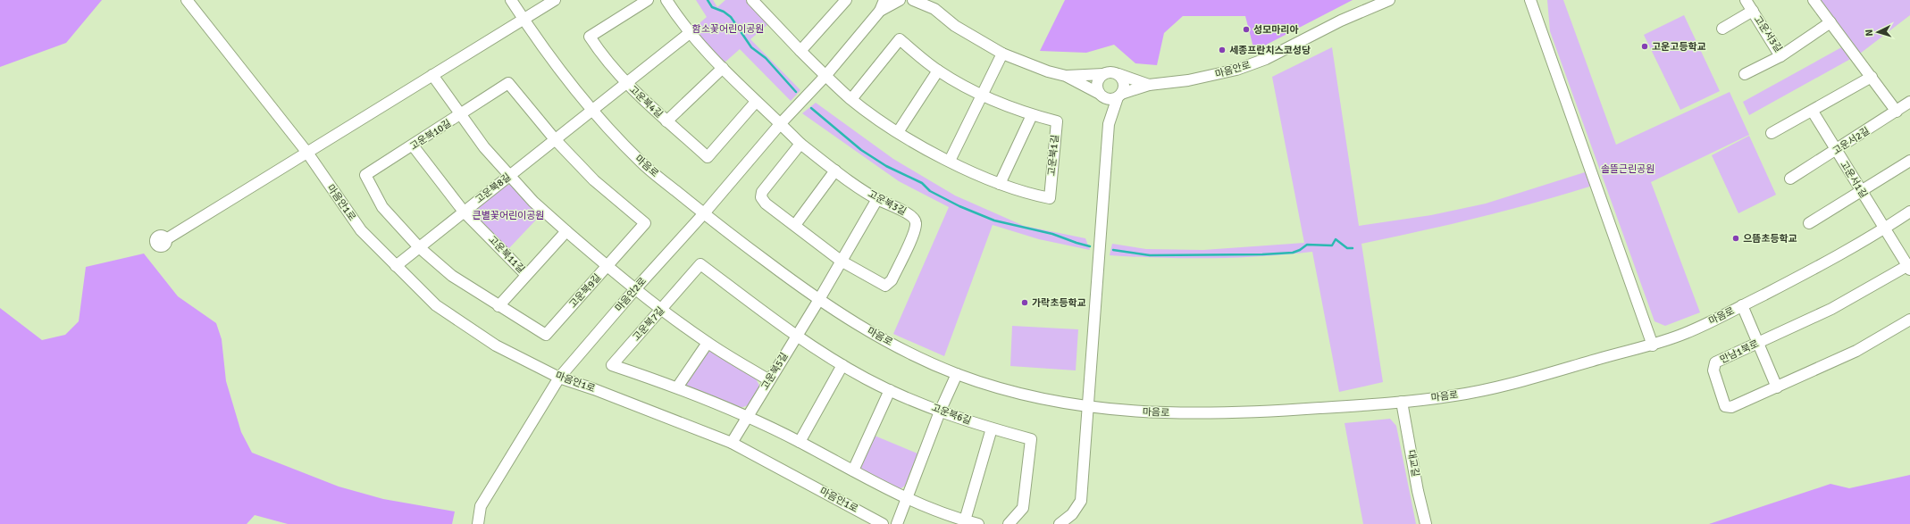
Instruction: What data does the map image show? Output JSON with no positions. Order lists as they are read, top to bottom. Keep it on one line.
{"streets":{"street":["고운서3길","마음안로","고운북4길","고운북10길","고운서2길","고운북1길","마음로","고운서1길","고운북8길","마음안1로","고운북3길","고운북11길","고운북9길","마음안2로","고운북7길","만남1북로","고운북5길","고운북6길","대교길"]},"crossings":[["고운북4길","고운북8길"],["고운북10길","고운북8길"],["고운북10길","고운북11길"],["고운북10길","고운북9길"],["고운서2길","고운서1길"],["고운북1길","마음안2로"],["마음로","고운서1길"],["마음로","고운북8길"],["마음로","마음안2로"],["마음로","고운북5길"],["마음로","대교길"],["고운서1길","만남1북로"],["고운북8길","마음안1로"],["고운북8길","고운북11길"],["고운북8길","고운북9길"],["마음안1로","마음안2로"],["마음안1로","고운북5길"],["고운북3길","고운북5길"],["고운북7길","고운북5길"],["고운북7길","고운북6길"],["고운북5길","고운북6길"]],"parks":["함소꽃어린이공원","솔뜰근린공원","큰별꽃어린이공원"],"places":["성모마리아","고운고등학교","세종프란치스코성당","으뜸초등학교","가락초등학교"],"north":"left"}
